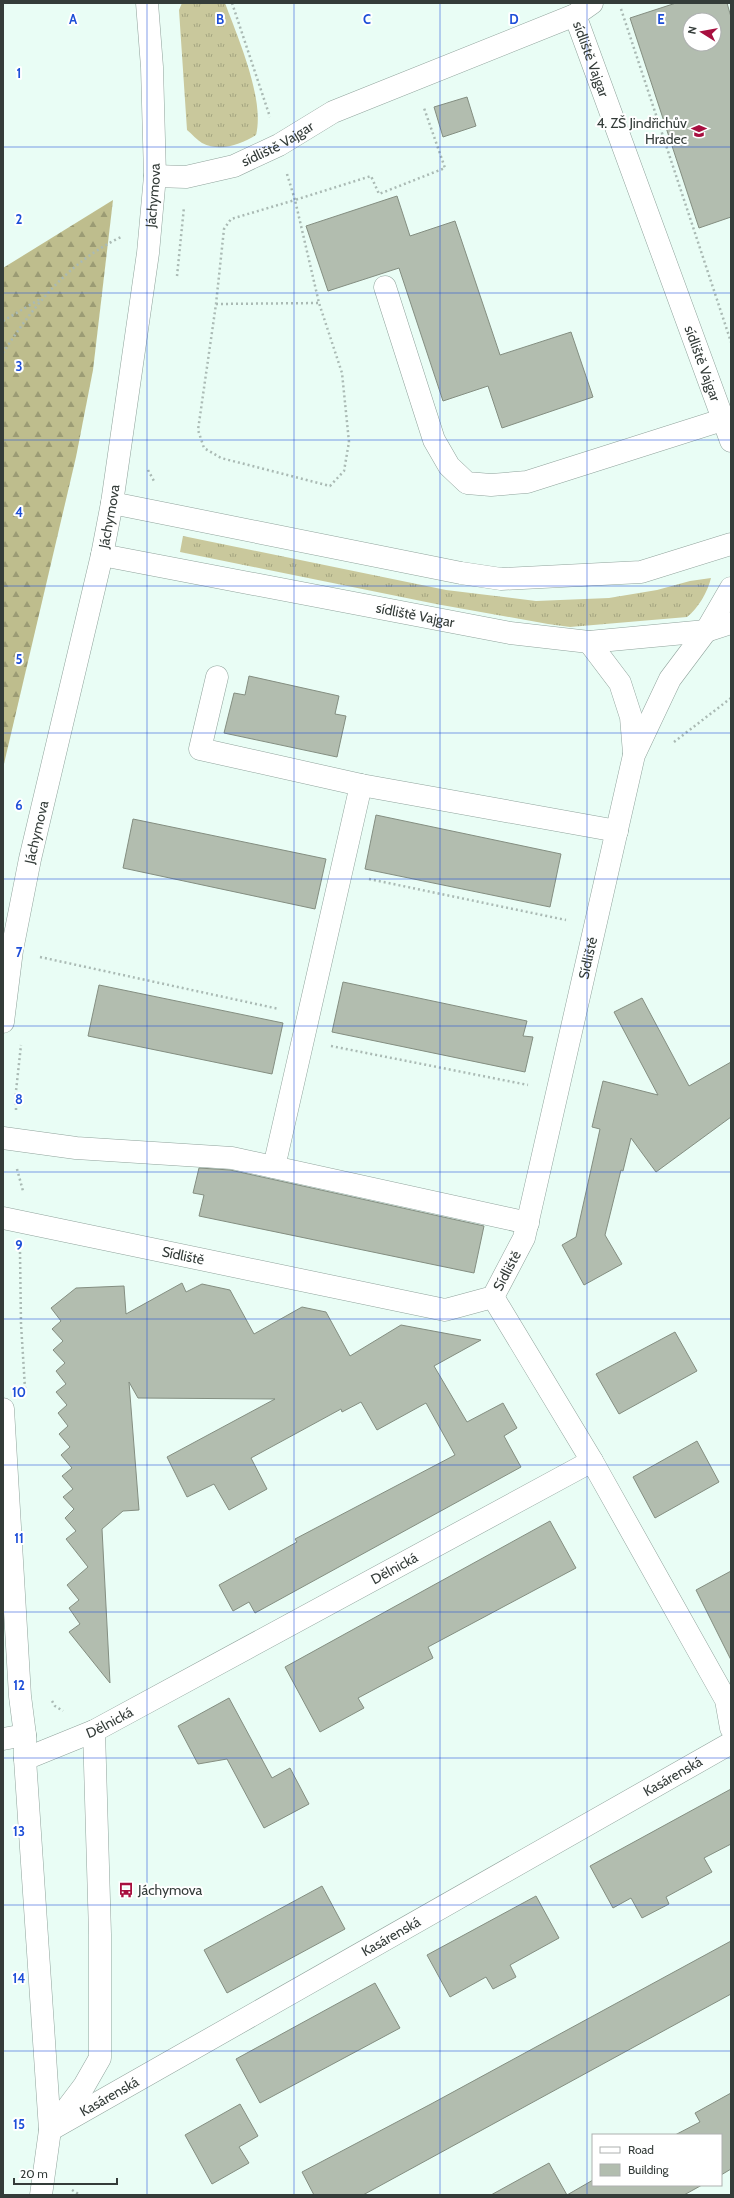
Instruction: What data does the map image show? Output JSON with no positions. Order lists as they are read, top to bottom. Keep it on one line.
{"streets":{"street":["sídliště Vajgar","Jáchymova","Sídliště","Dělnická","Kasárenská"]},"crossings":[["sídliště Vajgar","Jáchymova"]],"places":{"school or university":["4. ZŠ Jindřichův Hradec"],"bus stop":["Jáchymova"]},"legend":["Road","Building"],"scale_bar":"20 m","north":"left","grid":{"columns":["A","B","C","D","E"],"rows":["1","2","3","4","5","6","7","8","9","10","11","12","13","14","15"]}}
